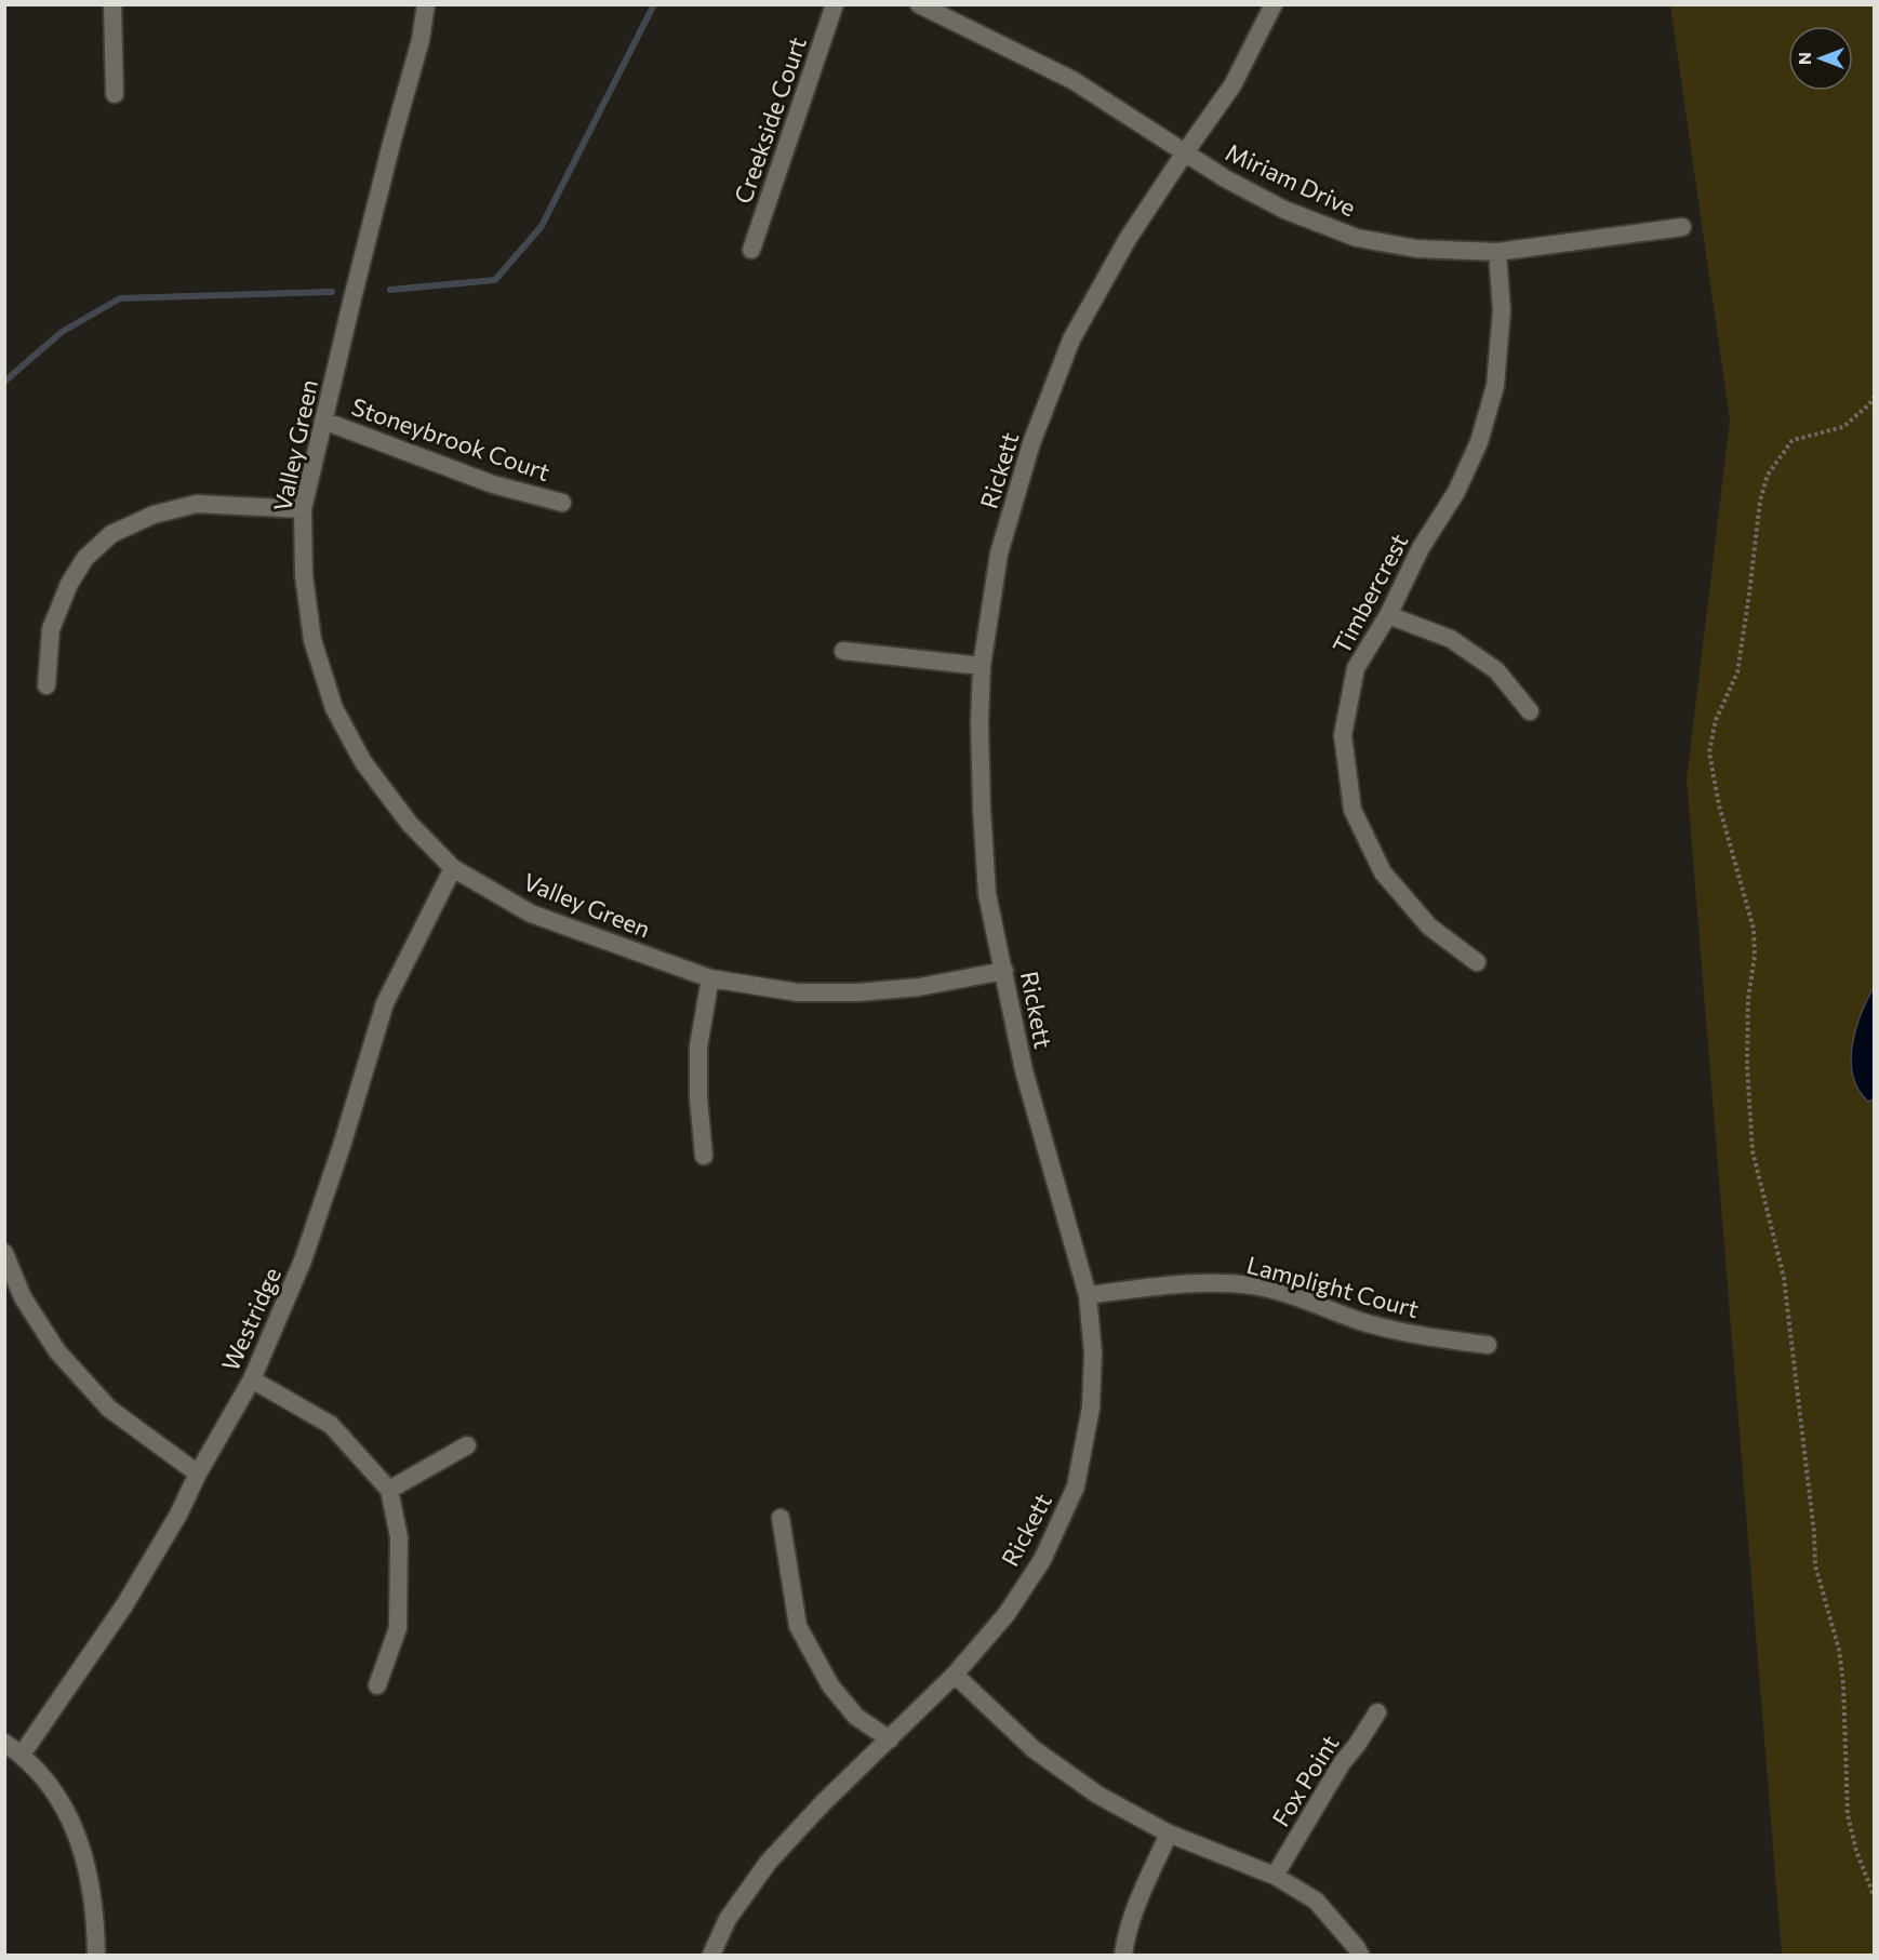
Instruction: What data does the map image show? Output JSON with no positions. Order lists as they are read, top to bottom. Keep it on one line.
{"streets":{"street":["Creekside Court","Miriam Drive","Stoneybrook Court","Valley Green","Rickett","Timbercrest","Lamplight Court","Westridge","Fox Point"]},"crossings":[["Miriam Drive","Rickett"],["Miriam Drive","Timbercrest"],["Stoneybrook Court","Valley Green"],["Valley Green","Rickett"],["Valley Green","Westridge"],["Rickett","Lamplight Court"]],"north":"left"}
